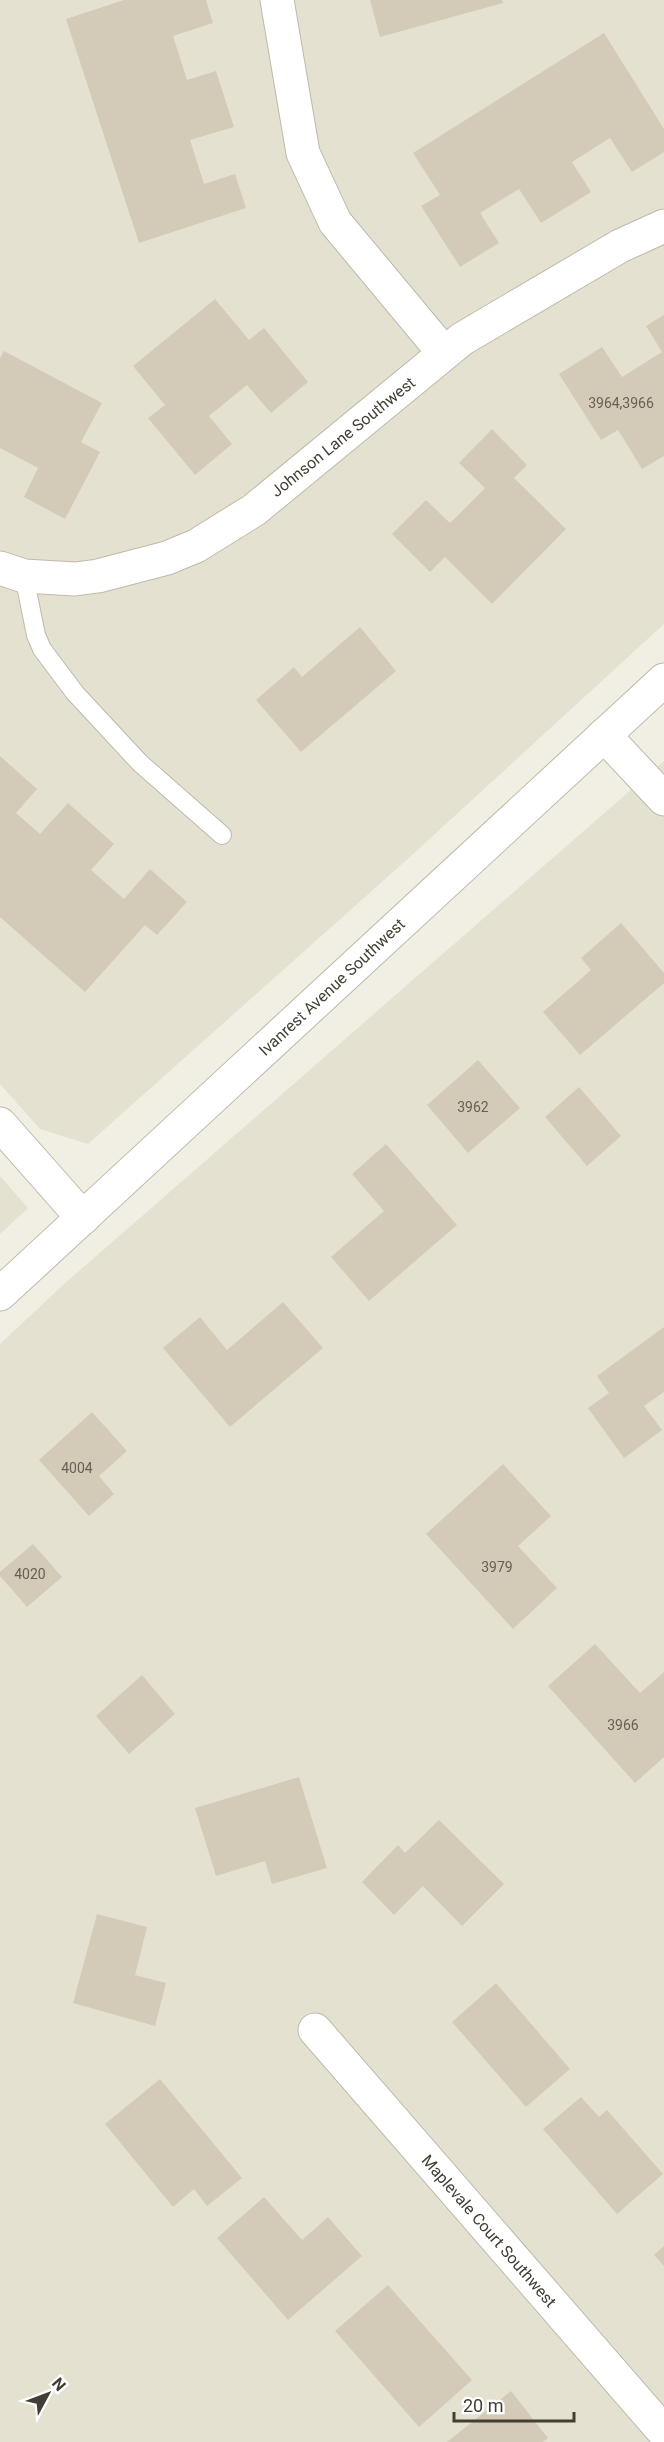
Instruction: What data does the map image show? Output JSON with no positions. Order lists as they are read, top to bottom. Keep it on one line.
{"streets":{"street":["Johnson Lane Southwest","Ivanrest Avenue Southwest","Maplevale Court Southwest"]},"house_numbers":["3964,3966","3962","4004","3979","4020","3966"],"scale_bar":"20 m","north":"top right"}
